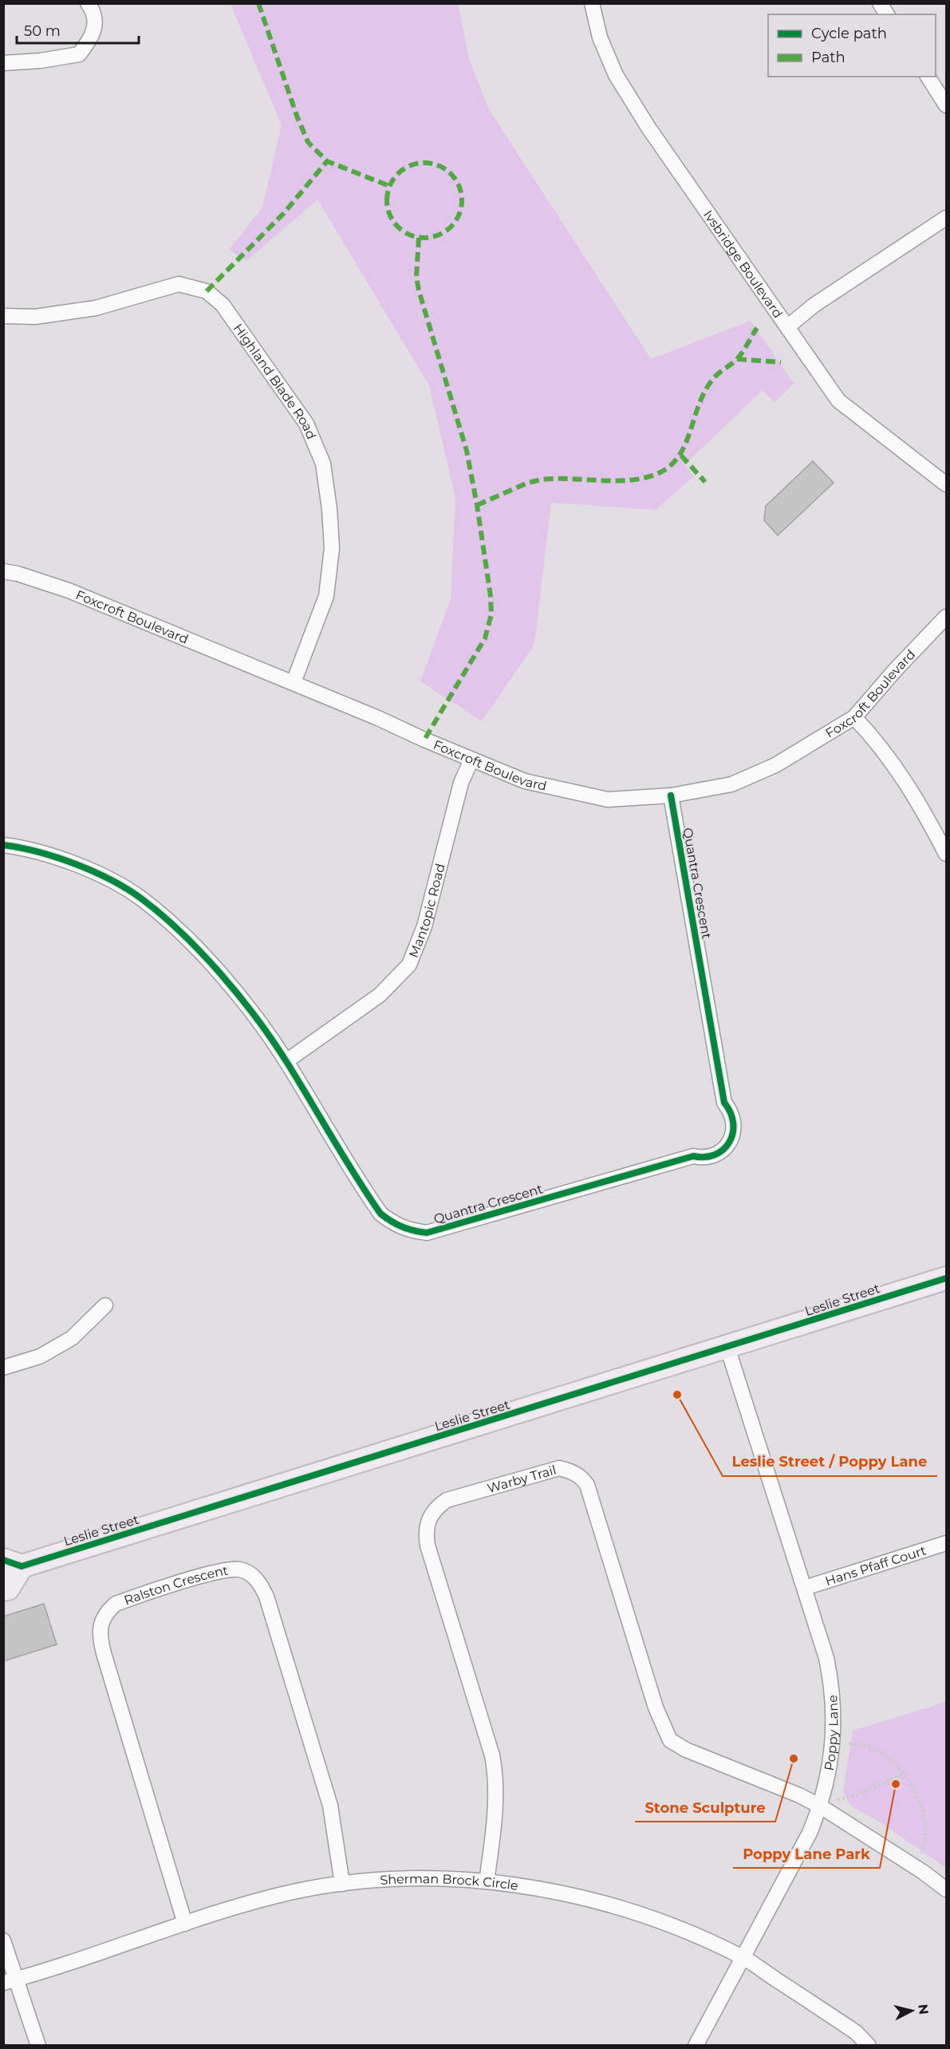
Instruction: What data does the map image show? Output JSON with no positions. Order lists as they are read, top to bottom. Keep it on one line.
{"streets":{"main road":["Leslie Street"],"street":["Ivsbridge Boulevard","Highland Blade Road","Foxcroft Boulevard","Quantra Crescent","Mantopic Road","Warby Trail","Hans Pfaff Court","Ralston Crescent","Poppy Lane","Sherman Brock Circle"]},"crossings":[["Highland Blade Road","Foxcroft Boulevard"],["Foxcroft Boulevard","Quantra Crescent"],["Foxcroft Boulevard","Mantopic Road"],["Quantra Crescent","Mantopic Road"],["Leslie Street","Poppy Lane"],["Warby Trail","Poppy Lane"],["Warby Trail","Sherman Brock Circle"],["Hans Pfaff Court","Poppy Lane"],["Ralston Crescent","Sherman Brock Circle"],["Poppy Lane","Sherman Brock Circle"]],"places":["Leslie Street / Poppy Lane","Stone Sculpture","Poppy Lane Park"],"legend":["Cycle path","Path"],"scale_bar":"50 m","north":"right"}
